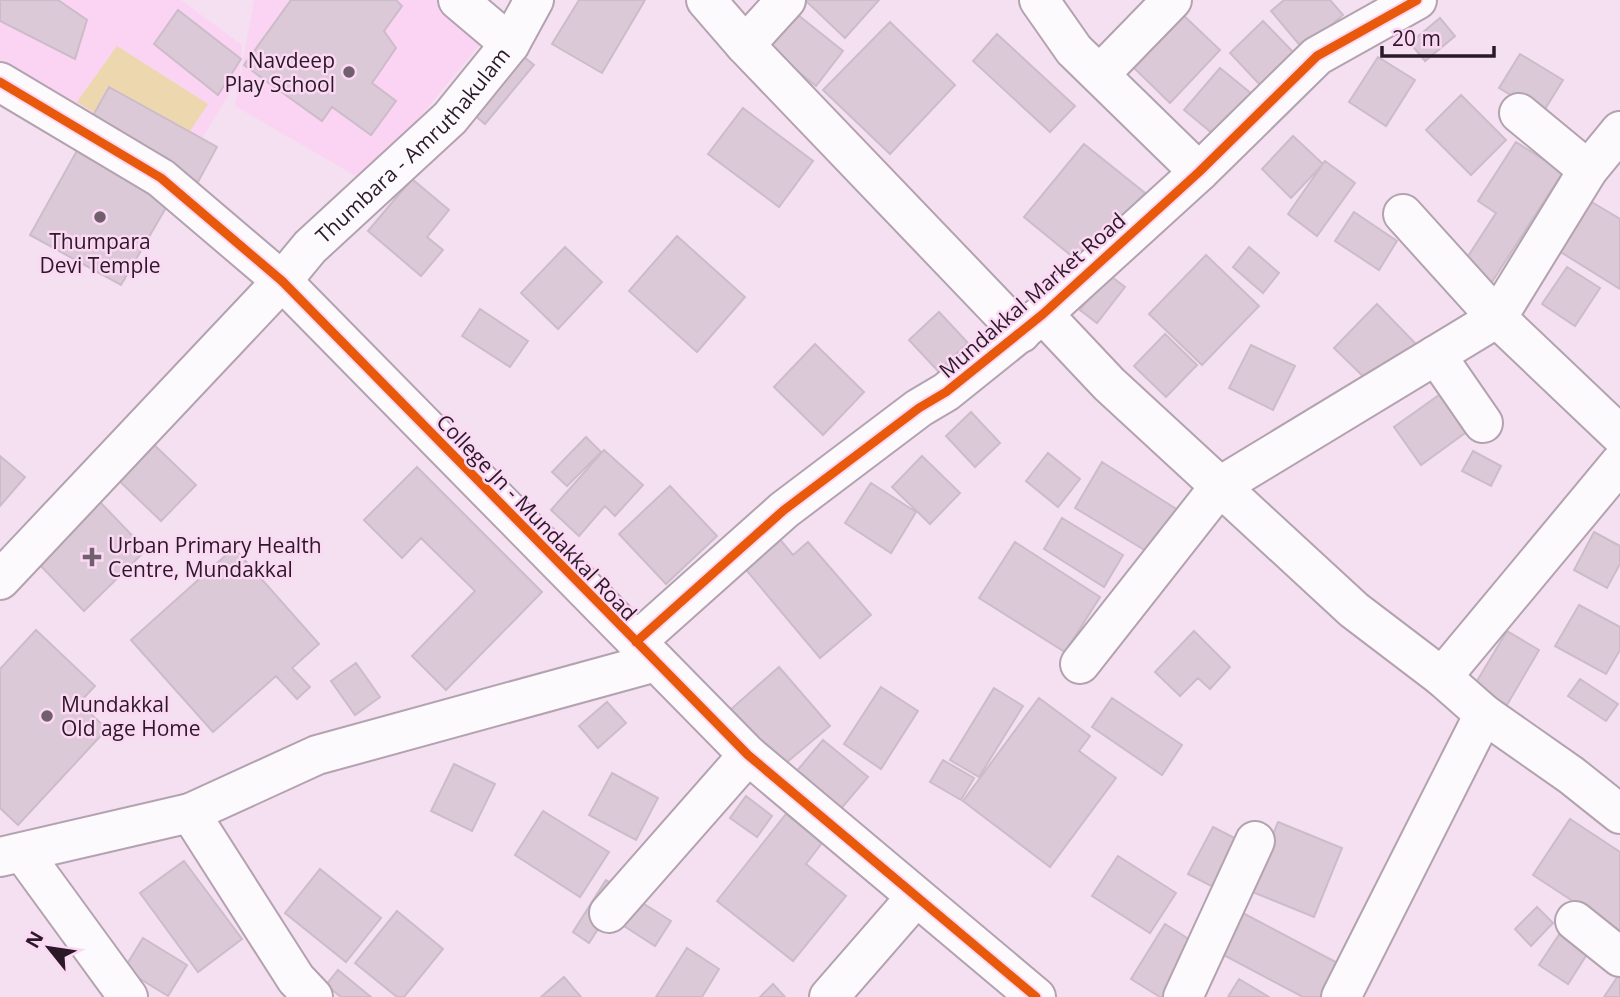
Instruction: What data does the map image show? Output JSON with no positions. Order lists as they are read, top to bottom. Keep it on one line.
{"streets":{"street":["Thumbara - Amruthakulam","Mundakkal Market Road","College Jn - Mundakkal Road"]},"crossings":[["Thumbara - Amruthakulam","College Jn - Mundakkal Road"],["Mundakkal Market Road","College Jn - Mundakkal Road"]],"places":{"other":["Navdeep Play School","Thumpara Devi Temple","Mundakkal Old age Home"],"health":["Urban Primary Health Centre, Mundakkal"]},"scale_bar":"20 m","north":"top left"}
